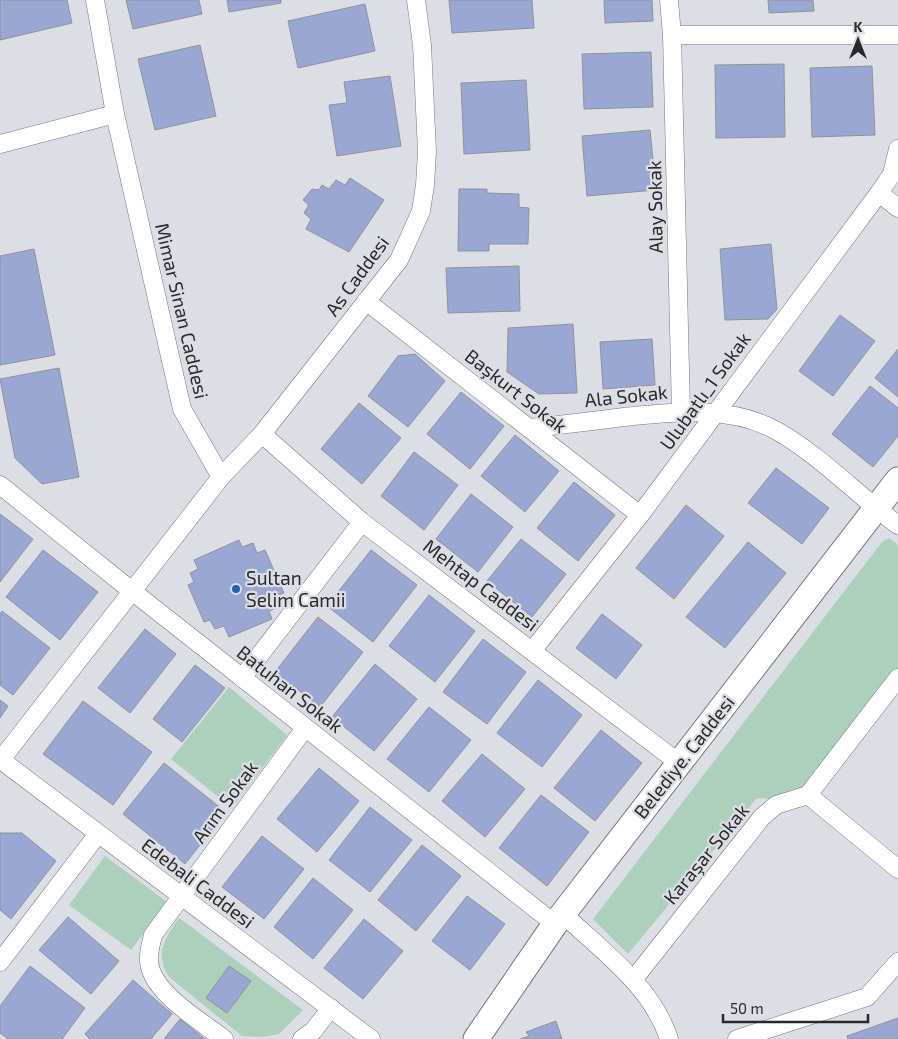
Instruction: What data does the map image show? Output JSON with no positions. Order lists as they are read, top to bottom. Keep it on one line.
{"streets":{"street":["Alay Sokak","As Caddesi","Mimar Sinan Caddesi","Başkurt Sokak","Ulubatlı_1 Sokak","Ala Sokak","Mehtap Caddesi","Batuhan Sokak","Belediye. Caddesi","Arım Sokak","Karaşar Sokak","Edebali Caddesi"]},"crossings":[["Alay Sokak","Ala Sokak"],["As Caddesi","Mimar Sinan Caddesi"],["As Caddesi","Başkurt Sokak"],["As Caddesi","Mehtap Caddesi"],["Başkurt Sokak","Ulubatlı_1 Sokak"],["Başkurt Sokak","Ala Sokak"],["Ulubatlı_1 Sokak","Ala Sokak"],["Ulubatlı_1 Sokak","Mehtap Caddesi"],["Ala Sokak","Belediye. Caddesi"],["Mehtap Caddesi","Belediye. Caddesi"],["Batuhan Sokak","Belediye. Caddesi"],["Batuhan Sokak","Arım Sokak"],["Batuhan Sokak","Karaşar Sokak"],["Arım Sokak","Edebali Caddesi"]],"places":["Sultan Selim Camii"],"scale_bar":"50 m","north":"top"}
